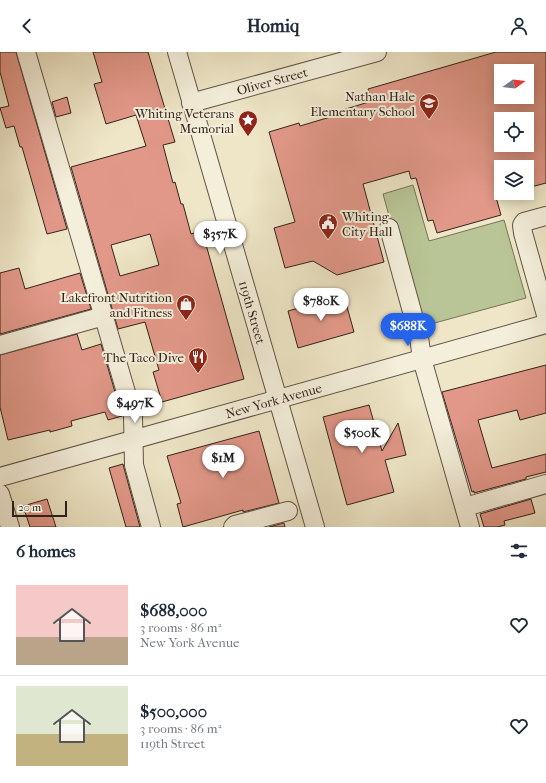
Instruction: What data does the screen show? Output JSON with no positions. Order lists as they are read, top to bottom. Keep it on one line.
{"streets":{"street":["Oliver Street","119th Street","New York Avenue"]},"crossings":[["Oliver Street","119th Street"],["119th Street","New York Avenue"]],"places":{"school or university":["Nathan Hale Elementary School"],"place":["Whiting Veterans Memorial"],"public building":["Whiting City Hall"],"shop":["Lakefront Nutrition and Fitness"],"restaurant":["The Taco Dive"]},"scale_bar":"20 m","north":"right","page":{"header":"Homiq","price":["$357K","$780K","$688K","$497K","$500K","$1M"],"scale":"20 m","heading":"6 homes","list":[{"name":"$688,000","note":"3 rooms · 86 m² · New York Avenue"},{"name":"$500,000","note":"3 rooms · 86 m² · 119th Street"}]}}
